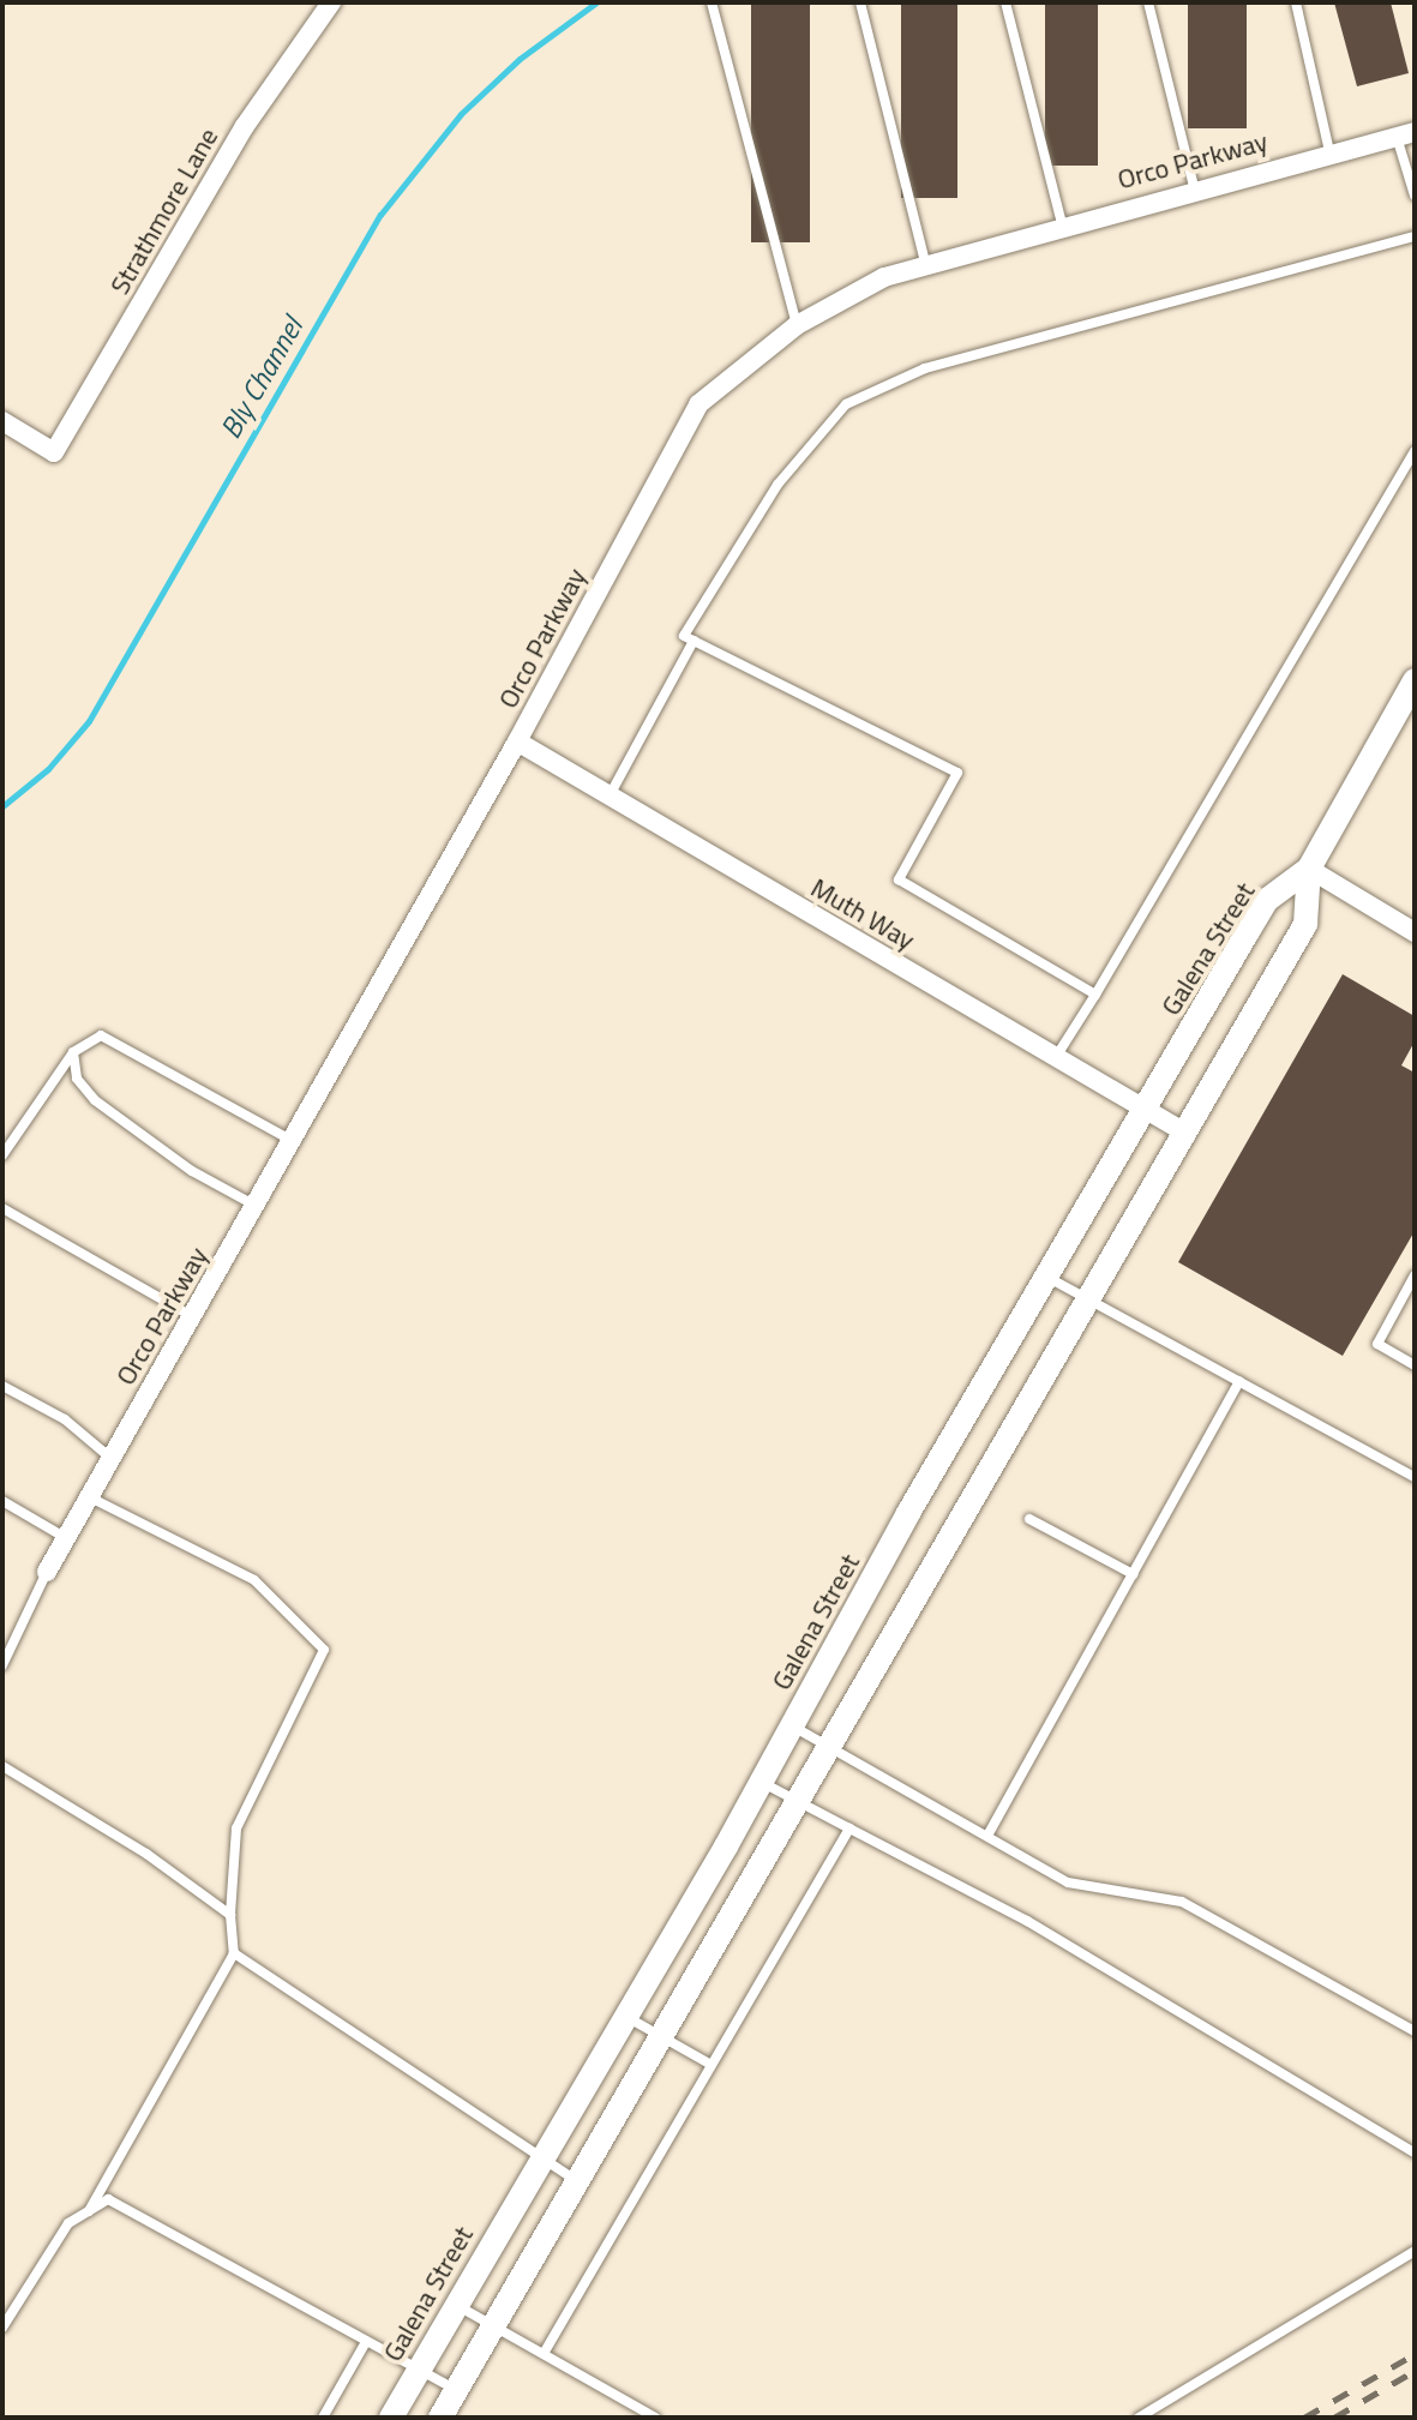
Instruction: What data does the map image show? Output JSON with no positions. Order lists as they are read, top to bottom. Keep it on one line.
{"streets":{"street":["Orco Parkway","Strathmore Lane","Muth Way","Galena Street"]},"crossings":[["Orco Parkway","Muth Way"],["Muth Way","Galena Street"]],"water":["Bly Channel"]}
